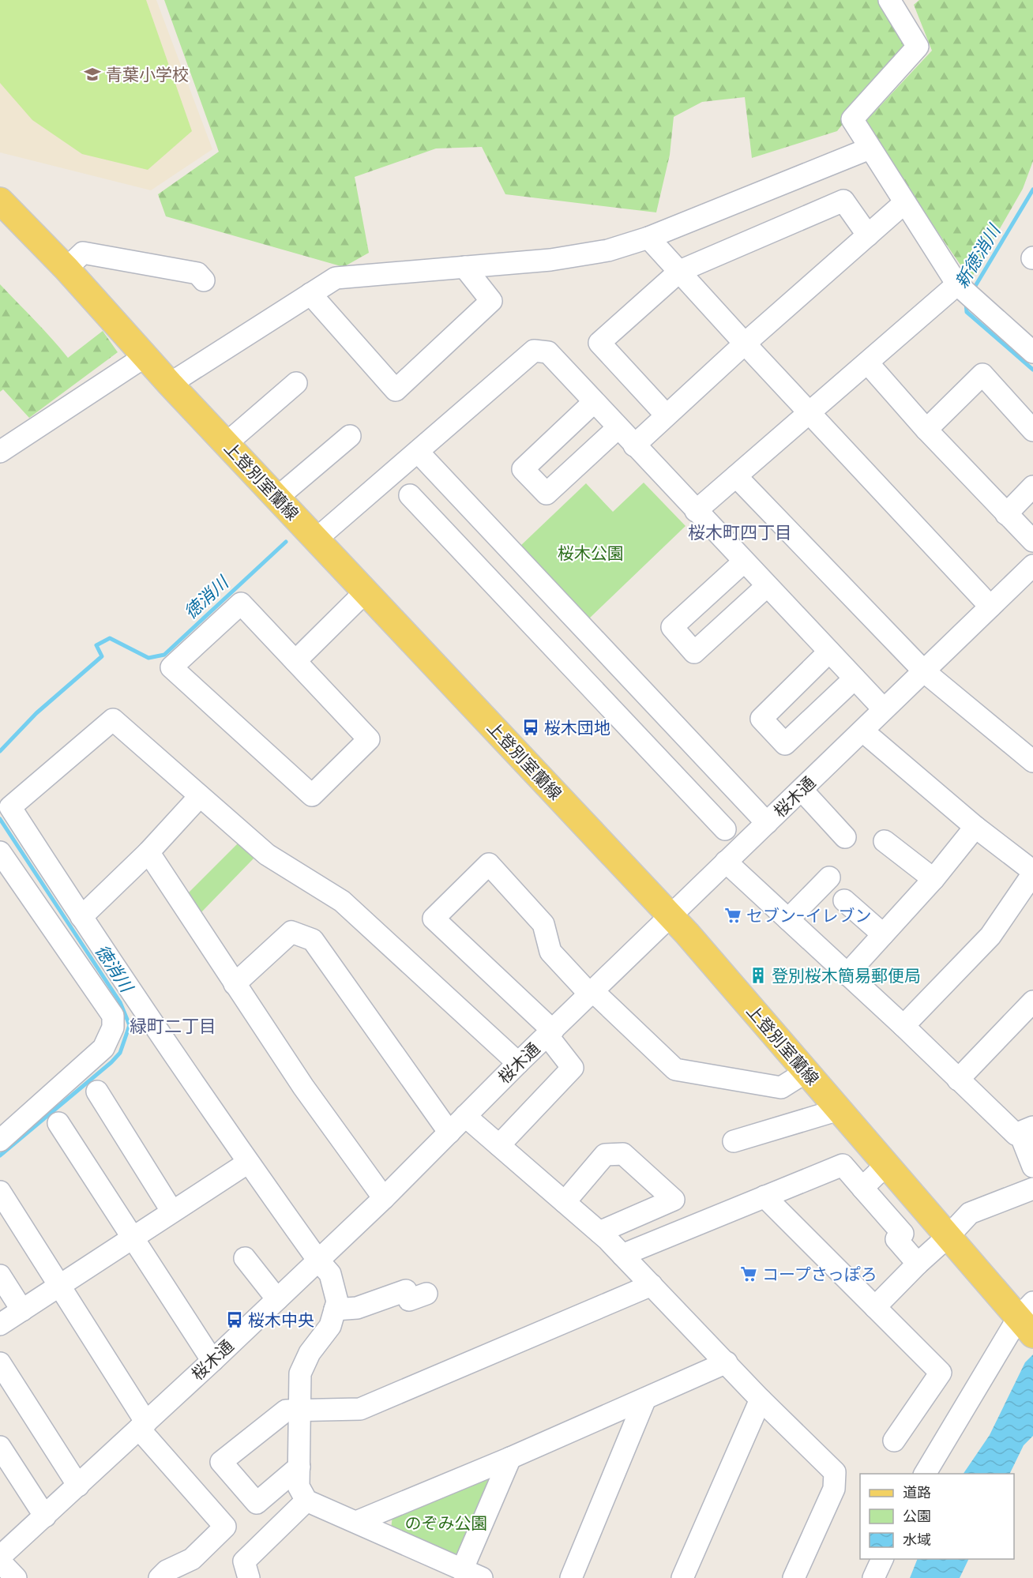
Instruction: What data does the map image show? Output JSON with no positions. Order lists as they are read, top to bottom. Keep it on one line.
{"streets":{"main road":["上登別室蘭線"],"street":["桜木通"]},"crossings":[["上登別室蘭線","桜木通"]],"districts":["桜木町四丁目","緑町二丁目"],"water":["新徳消川","徳消川"],"parks":["桜木公園","のぞみ公園"],"places":{"school or university":["青葉小学校"],"bus stop":["桜木団地","桜木中央"],"supermarket":["セブン-イレブン","コープさっぽろ"],"building":["登別桜木簡易郵便局"]},"legend":["道路","公園","水域"]}
